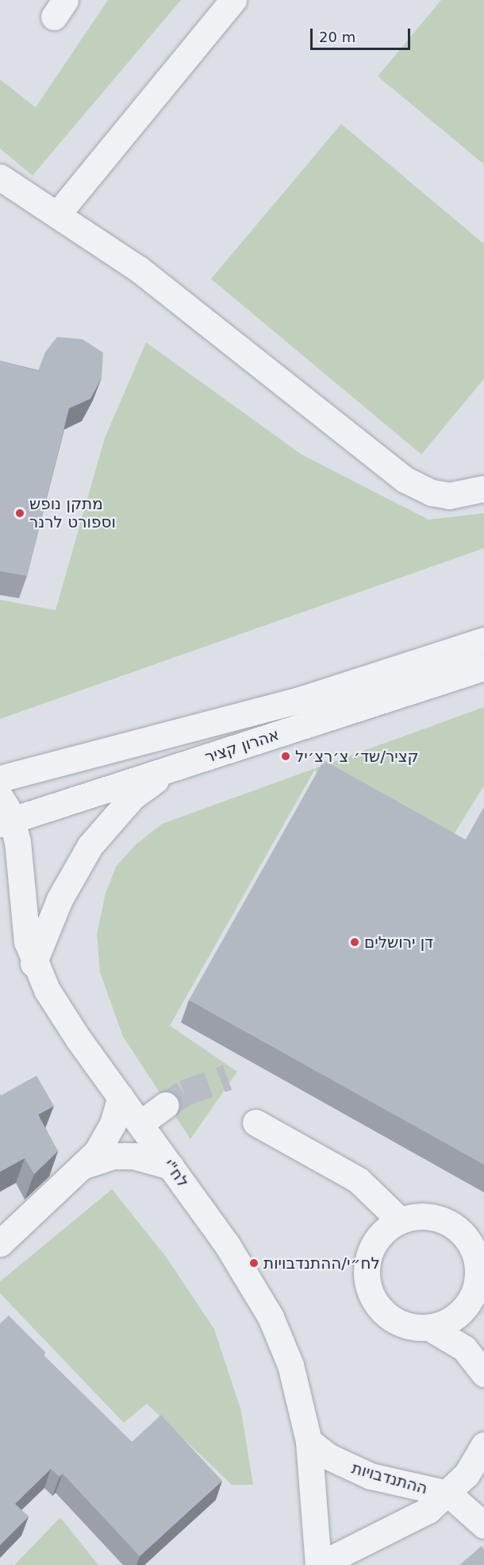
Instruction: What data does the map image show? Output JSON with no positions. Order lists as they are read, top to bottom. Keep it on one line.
{"streets":{"street":["אהרון קציר","לח\"י","ההתנדבויות"]},"crossings":[["אהרון קציר","לח\"י"],["לח\"י","ההתנדבויות"]],"places":["מתקן נופש וספורט לרנר","קציר/שד׳ צ׳רצ׳יל","דן ירושלים","לח״י/ההתנדבויות"],"scale_bar":"20 m"}
